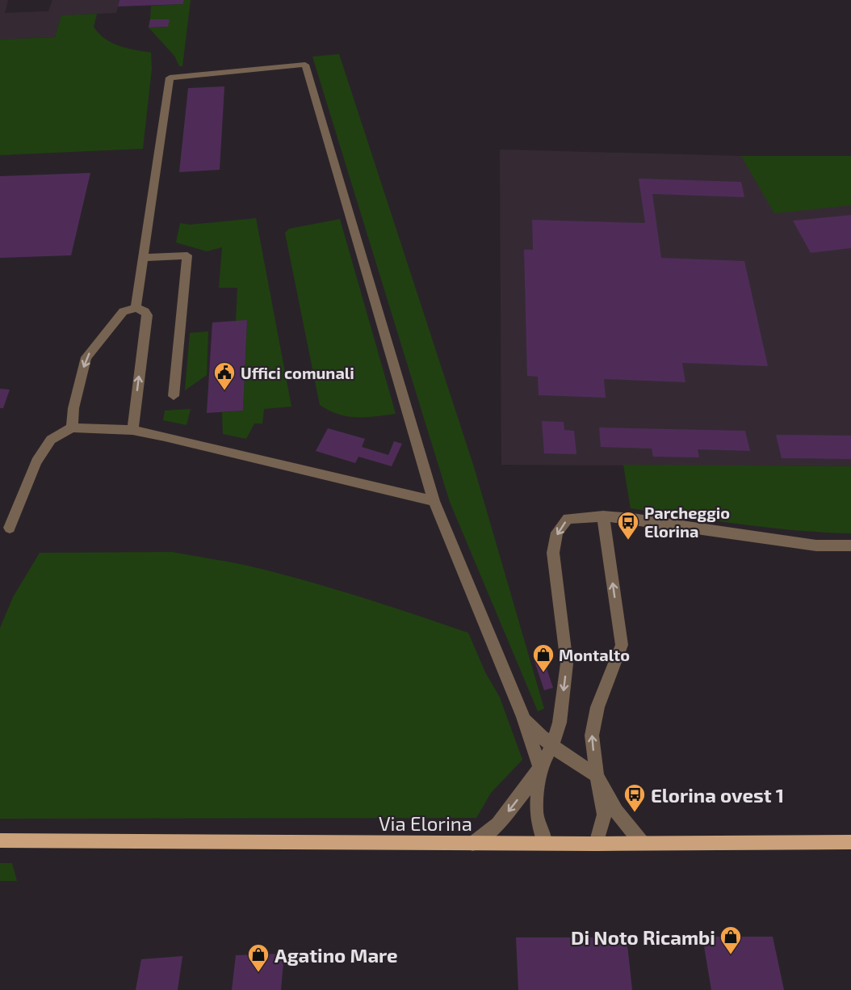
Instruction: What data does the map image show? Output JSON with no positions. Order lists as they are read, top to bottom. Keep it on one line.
{"streets":{"main road":["Via Elorina"]},"places":{"public building":["Uffici comunali"],"bus stop":["Parcheggio Elorina","Elorina ovest 1"],"shop":["Montalto","Di Noto Ricambi","Agatino Mare"]}}
